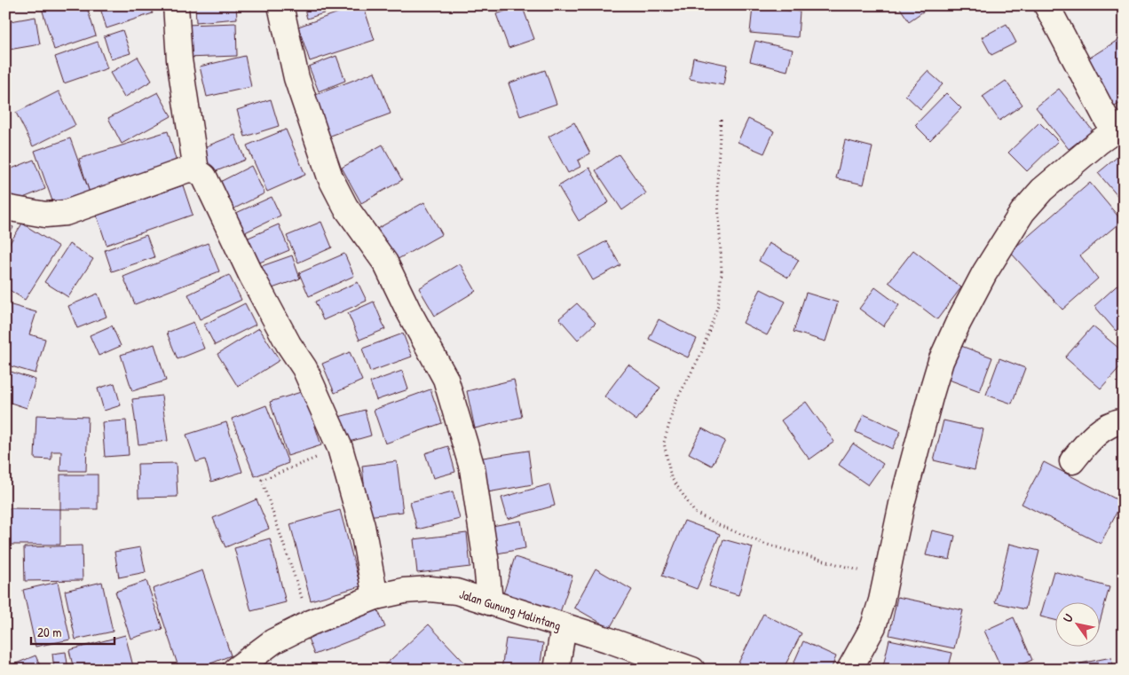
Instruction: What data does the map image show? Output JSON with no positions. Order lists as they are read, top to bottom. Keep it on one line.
{"streets":{"street":["Jalan Gunung Malintang"]},"scale_bar":"20 m","north":"top left"}
